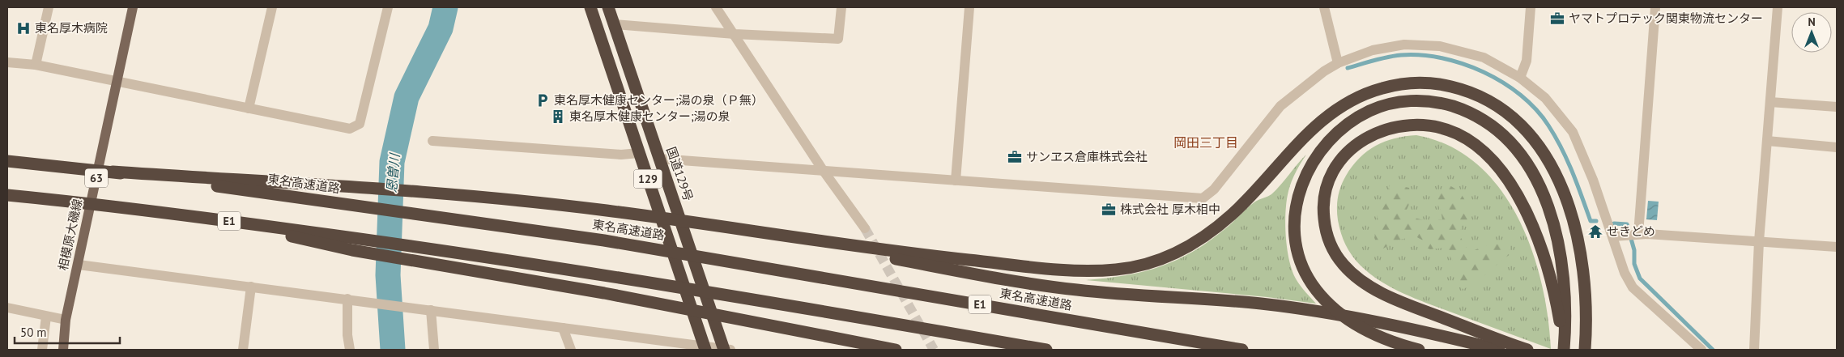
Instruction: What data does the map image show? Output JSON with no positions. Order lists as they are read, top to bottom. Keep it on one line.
{"streets":{"highway":["国道129号","129","東名高速道路","E1"],"main road":["63","相模原大磯線"]},"districts":["岡田三丁目"],"water":["恩曽川"],"places":{"office":["ヤマトプロテック関東物流センター","サンヱス倉庫株式会社","株式会社 厚木相中"],"hospital":["東名厚木病院"],"parking":["東名厚木健康センター;湯の泉（Ｐ無）"],"building":["東名厚木健康センター;湯の泉"],"temple":["せきどめ"]},"scale_bar":"50 m","north":"top"}
